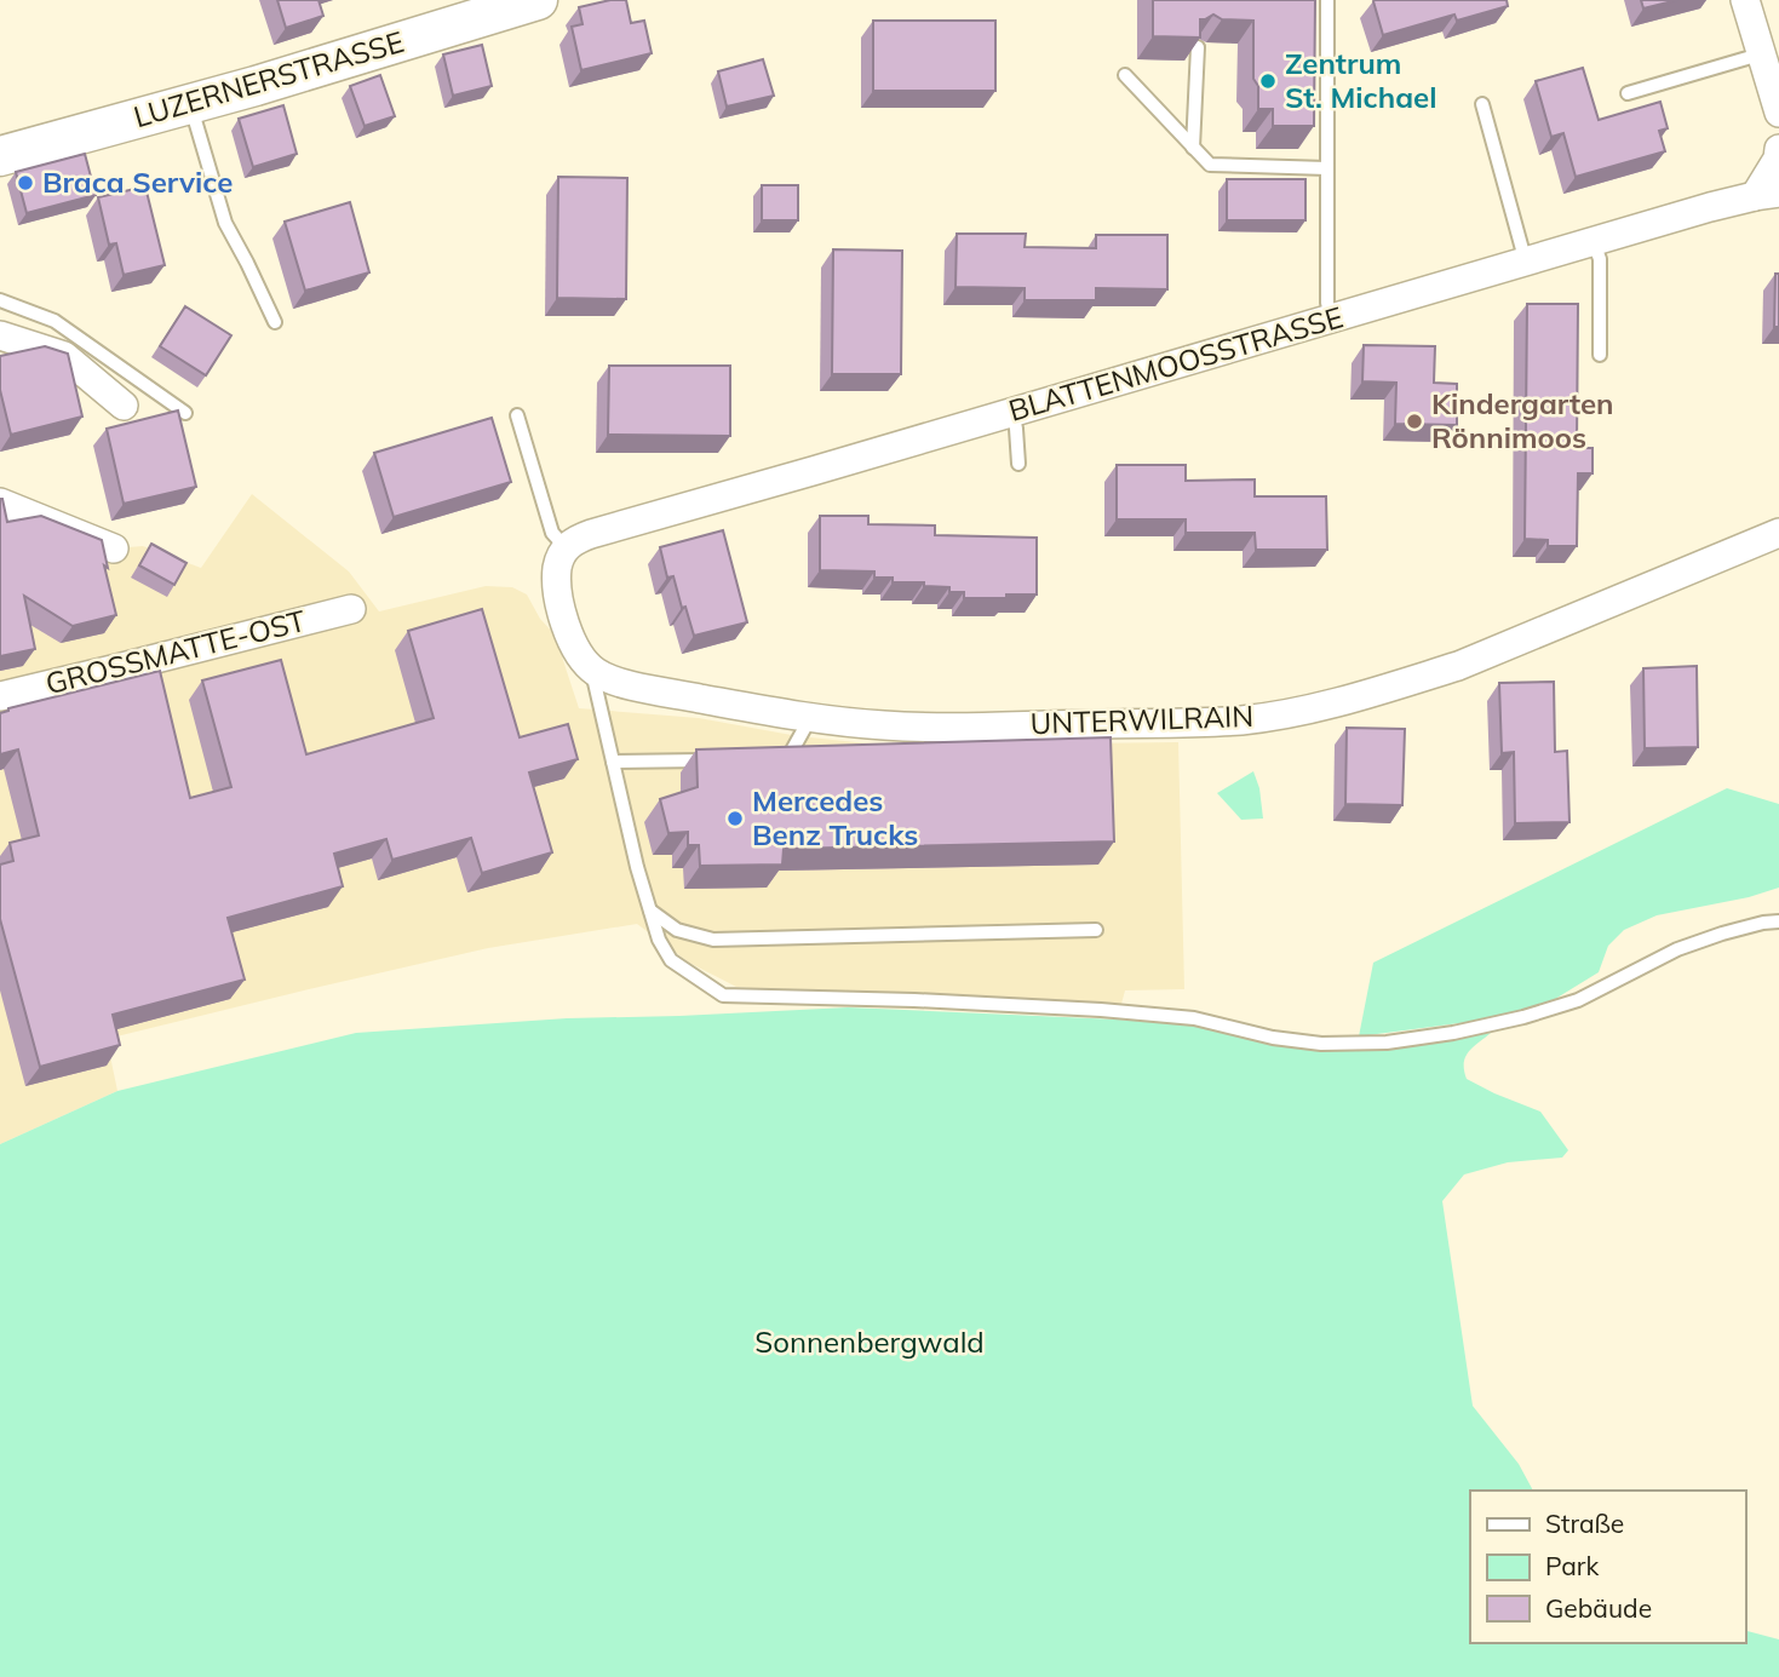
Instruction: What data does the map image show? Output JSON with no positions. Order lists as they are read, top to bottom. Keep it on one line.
{"streets":{"main road":["LUZERNERSTRASSE"],"street":["BLATTENMOOSSTRASSE","GROSSMATTE-OST","UNTERWILRAIN"]},"parks":["Sonnenbergwald"],"places":["Zentrum St. Michael","Braca Service","Kindergarten Rönnimoos","Mercedes Benz Trucks"],"legend":["Straße","Park","Gebäude"]}
